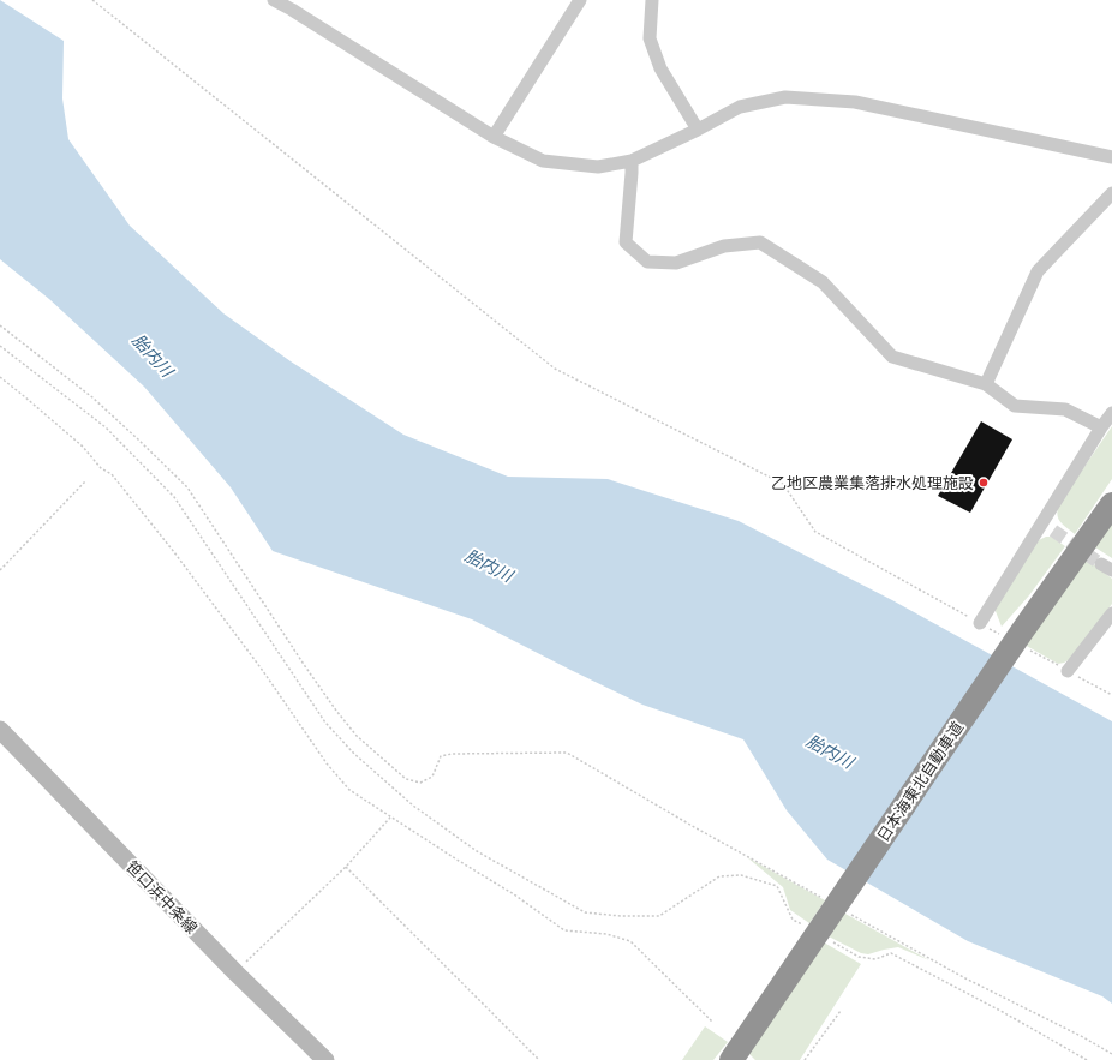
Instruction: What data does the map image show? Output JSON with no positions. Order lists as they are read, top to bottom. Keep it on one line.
{"streets":{"highway":["日本海東北自動車道"],"main road":["笹口浜中条線"]},"water":["胎内川"],"places":["乙地区農業集落排水処理施設"]}
